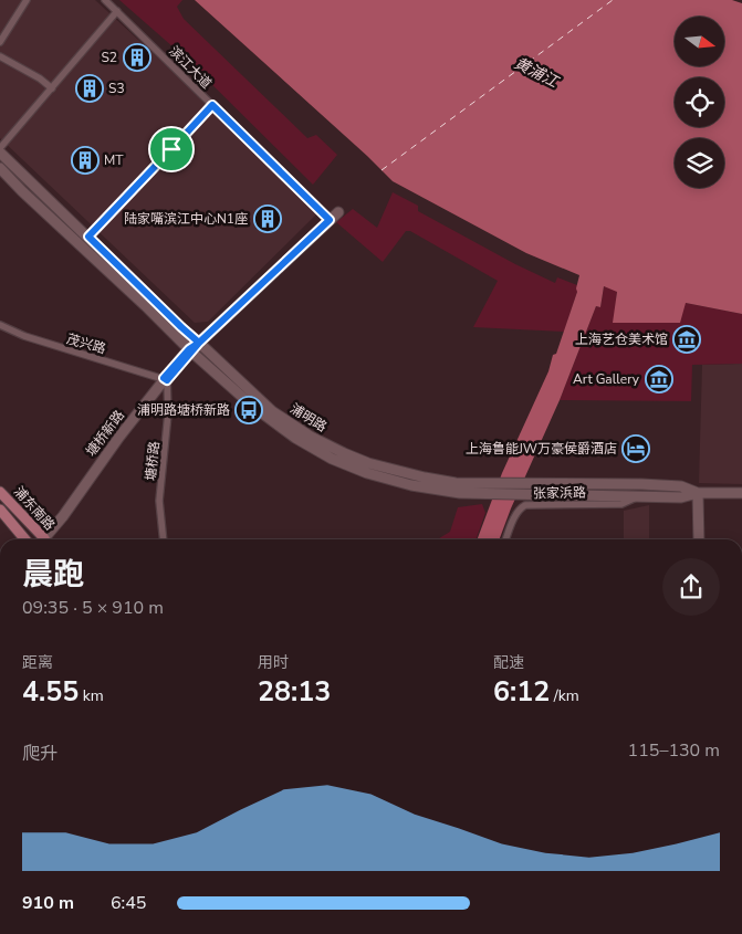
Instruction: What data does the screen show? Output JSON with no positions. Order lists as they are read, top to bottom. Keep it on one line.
{"streets":{"main road":["浦明路","塘桥新路","浦东南路"],"street":["滨江大道","茂兴路","塘桥路","张家浜路"]},"crossings":[["滨江大道","塘桥新路"],["茂兴路","塘桥新路"],["茂兴路","塘桥路"],["浦明路","塘桥新路"],["浦明路","张家浜路"],["塘桥新路","塘桥路"]],"water":["黄浦江"],"places":{"building":["S2","S3","MT","陆家嘴滨江中心N1座"],"museum":["上海艺仓美术馆","Art Gallery"],"bus stop":["浦明路塘桥新路"],"hotel":["上海鲁能JW万豪侯爵酒店"]},"north":"right","page":{"heading":["晨跑","09:35 · 5 × 910 m"],"stats":[["距离","4.55 km"],["用时","28:13"],["配速","6:12 /km"]],"chart":["爬升","115–130 m"],"list":[{"name":"910 m","note":"6:45"}]}}
